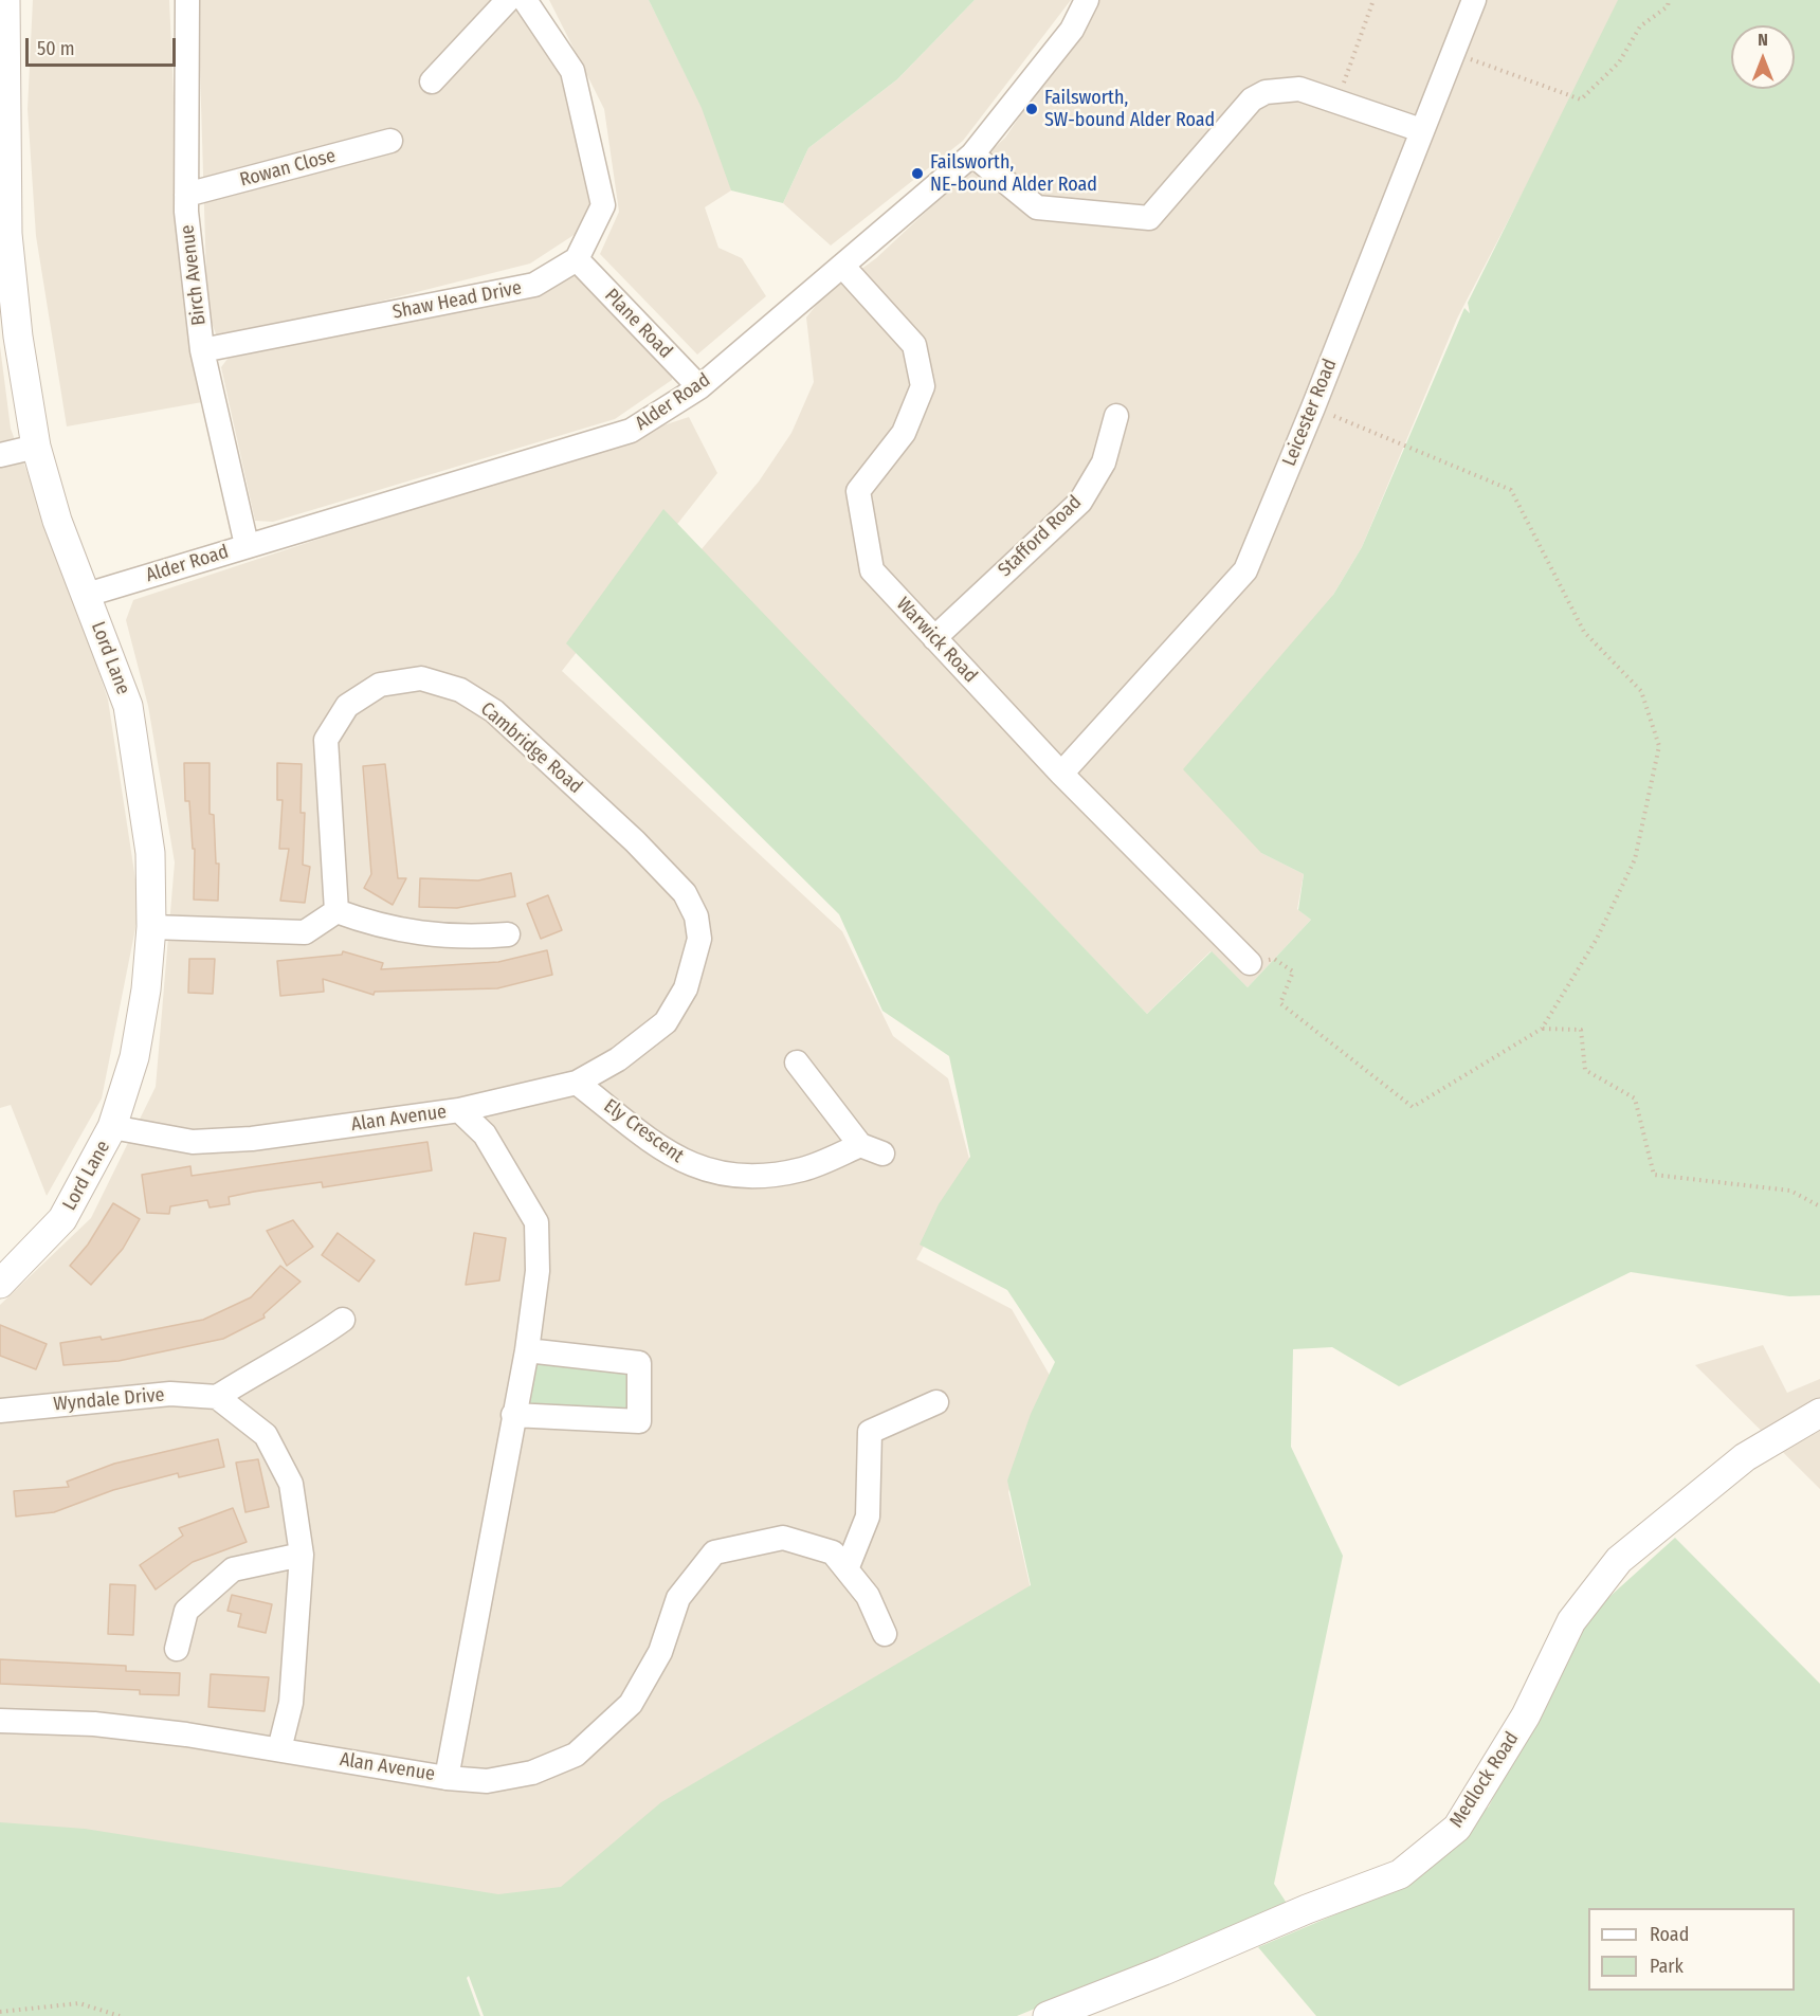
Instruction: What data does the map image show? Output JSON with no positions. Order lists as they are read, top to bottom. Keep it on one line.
{"streets":{"street":["Rowan Close","Birch Avenue","Shaw Head Drive","Plane Road","Alder Road","Leicester Road","Stafford Road","Warwick Road","Lord Lane","Cambridge Road","Alan Avenue","Ely Crescent","Wyndale Drive","Medlock Road"]},"crossings":[["Rowan Close","Birch Avenue"],["Birch Avenue","Shaw Head Drive"],["Birch Avenue","Alder Road"],["Shaw Head Drive","Plane Road"],["Plane Road","Alder Road"],["Alder Road","Warwick Road"],["Alder Road","Lord Lane"],["Leicester Road","Warwick Road"],["Stafford Road","Warwick Road"],["Lord Lane","Alan Avenue"],["Cambridge Road","Alan Avenue"],["Cambridge Road","Ely Crescent"]],"places":["Failsworth, SW-bound Alder Road","Failsworth, NE-bound Alder Road"],"legend":["Road","Park"],"scale_bar":"50 m","north":"top"}
